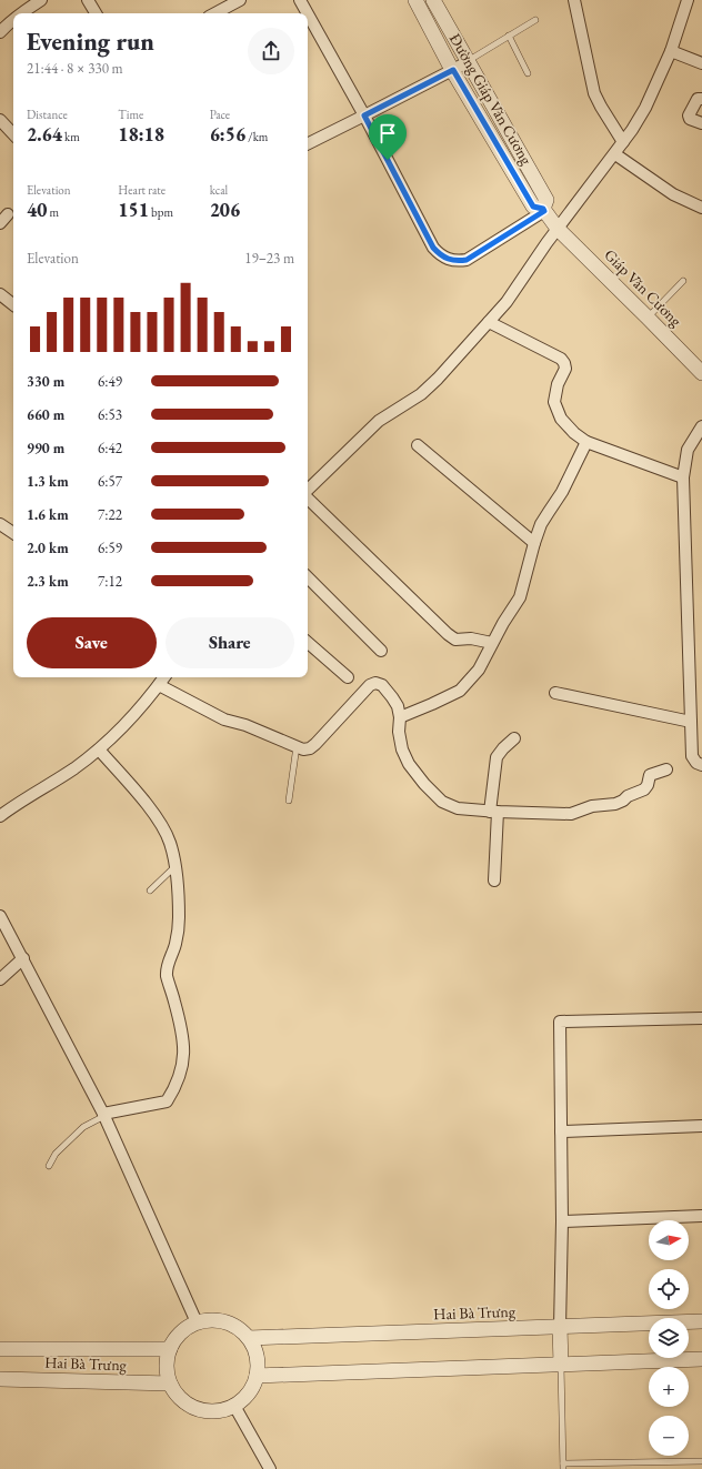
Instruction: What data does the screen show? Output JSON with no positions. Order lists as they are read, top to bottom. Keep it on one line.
{"streets":{"street":["Đường Giáp Văn Cương","Giáp Văn Cương","Hai Bà Trưng"]},"crossings":[["Đường Giáp Văn Cương","Giáp Văn Cương"]],"north":"right","page":{"heading":["Evening run","21:44 · 8 × 330 m"],"stats":[["Distance","2.64 km"],["Time","18:18"],["Pace","6:56 /km"],["Elevation","40 m"],["Heart rate","151 bpm"],["kcal","206"]],"chart":["Elevation","19–23 m"],"list":[{"name":"330 m","note":"6:49"},{"name":"660 m","note":"6:53"},{"name":"990 m","note":"6:42"},{"name":"1.3 km","note":"6:57"},{"name":"1.6 km","note":"7:22"},{"name":"2.0 km","note":"6:59"},{"name":"2.3 km","note":"7:12"}],"buttons":["Save","Share"],"map_buttons":["+","−"]}}
